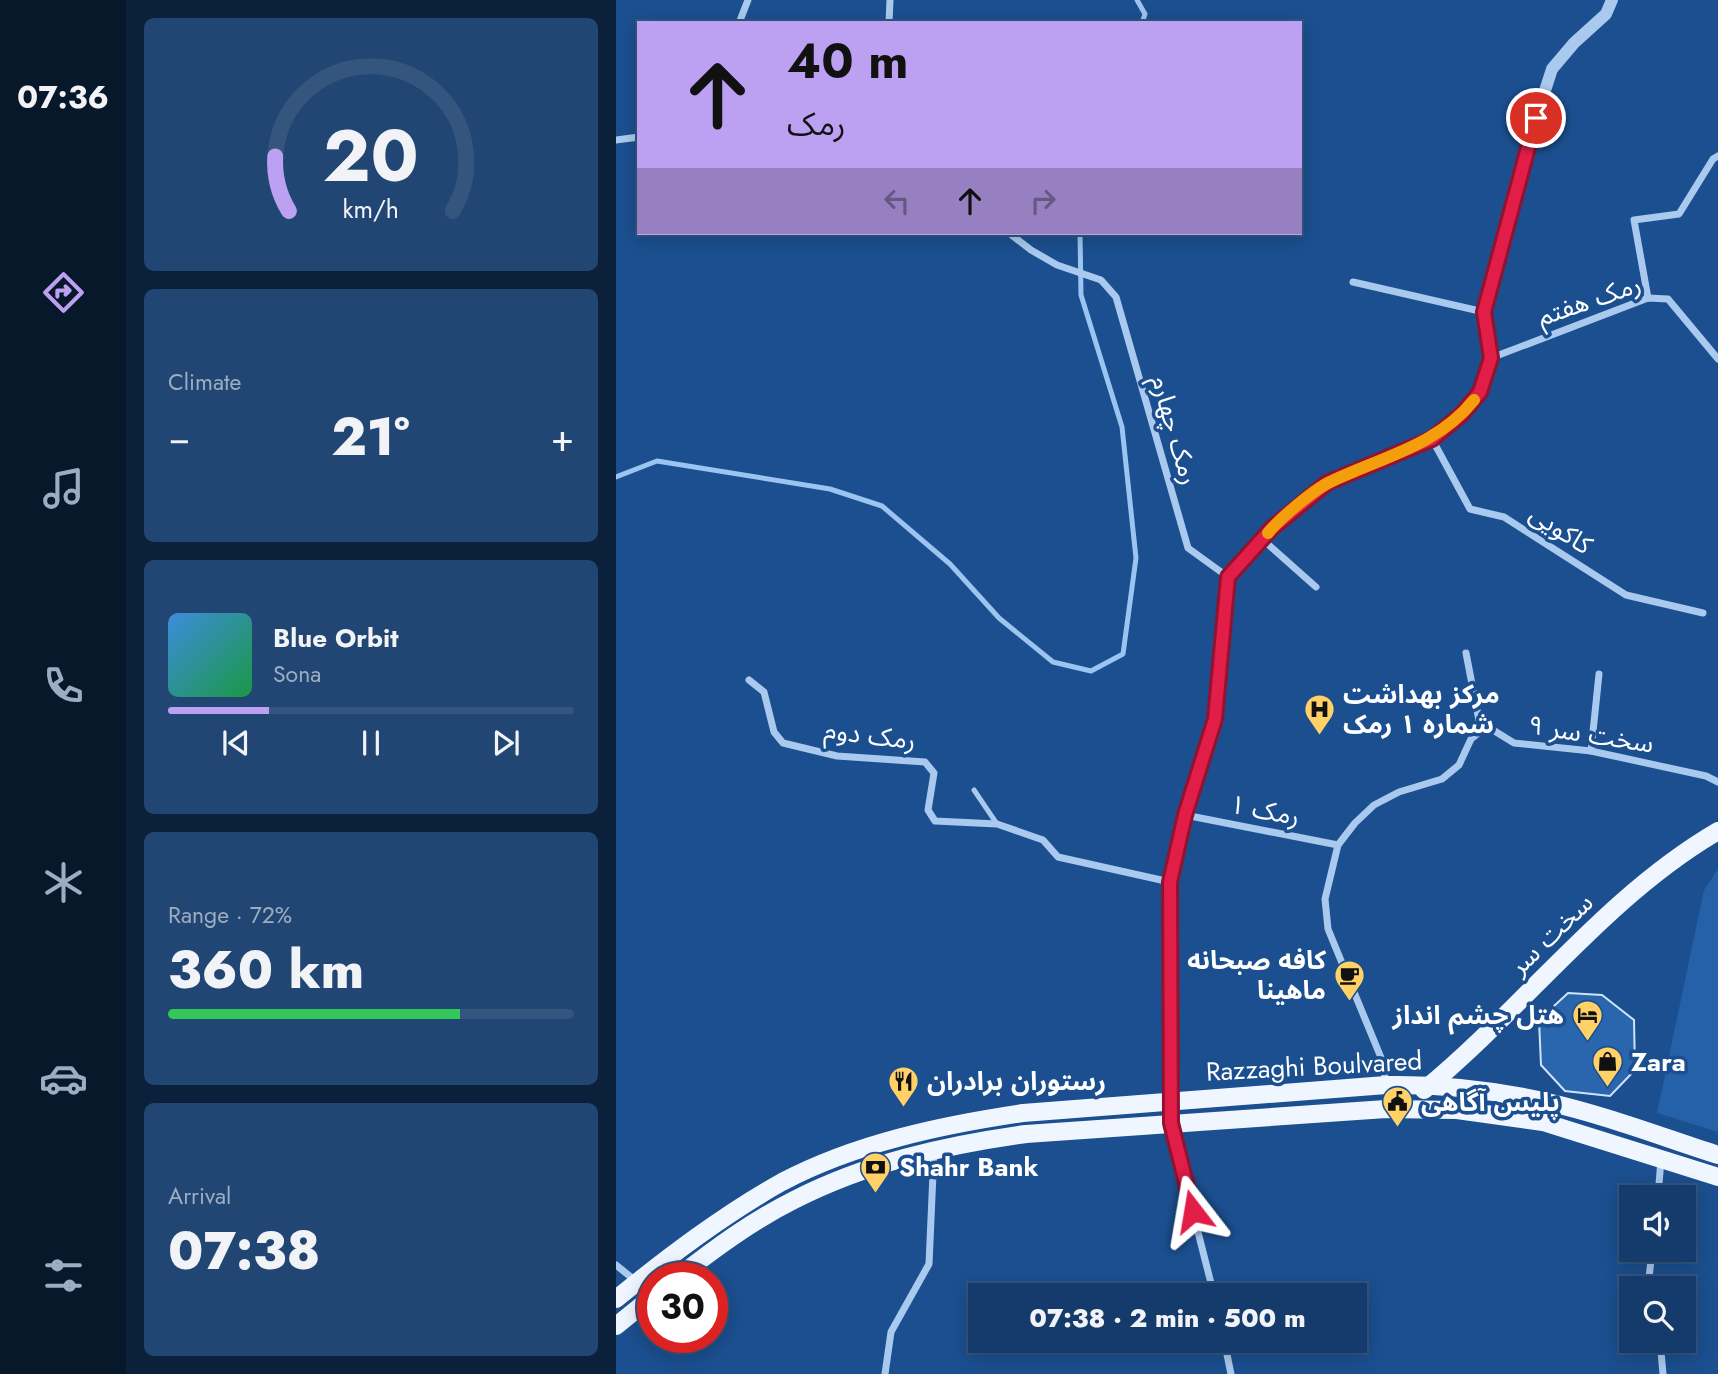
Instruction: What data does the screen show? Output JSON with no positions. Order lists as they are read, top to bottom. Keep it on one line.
{"streets":{"main road":["سخت سر","Razzaghi Boulvared"],"street":["رمک هفتم","رمک چهارم","کاکویی","سخت سر ۹","رمک دوم","رمک ۱"]},"crossings":[["سخت سر","Razzaghi Boulvared"]],"places":{"hospital":["مرکز بهداشت شماره ۱ رمک"],"cafe":["کافه صبحانه ماهینا"],"hotel":["هتل چشم انداز"],"shop":["Zara"],"restaurant":["رستوران برادران"],"public building":["پلیس آگاهی"],"bank":["Shahr Bank"]},"page":{"tabs":"07:36","turn":["40 m","رمک"],"tile":["Climate",["Range · 72%","360 km"],["Arrival","07:38"]],"heat":["−","21°","+"],"song":["Blue Orbit","Sona"],"limit":"30","trip":"07:38 · 2 min · 500 m","gauge":["20","km/h"]}}
